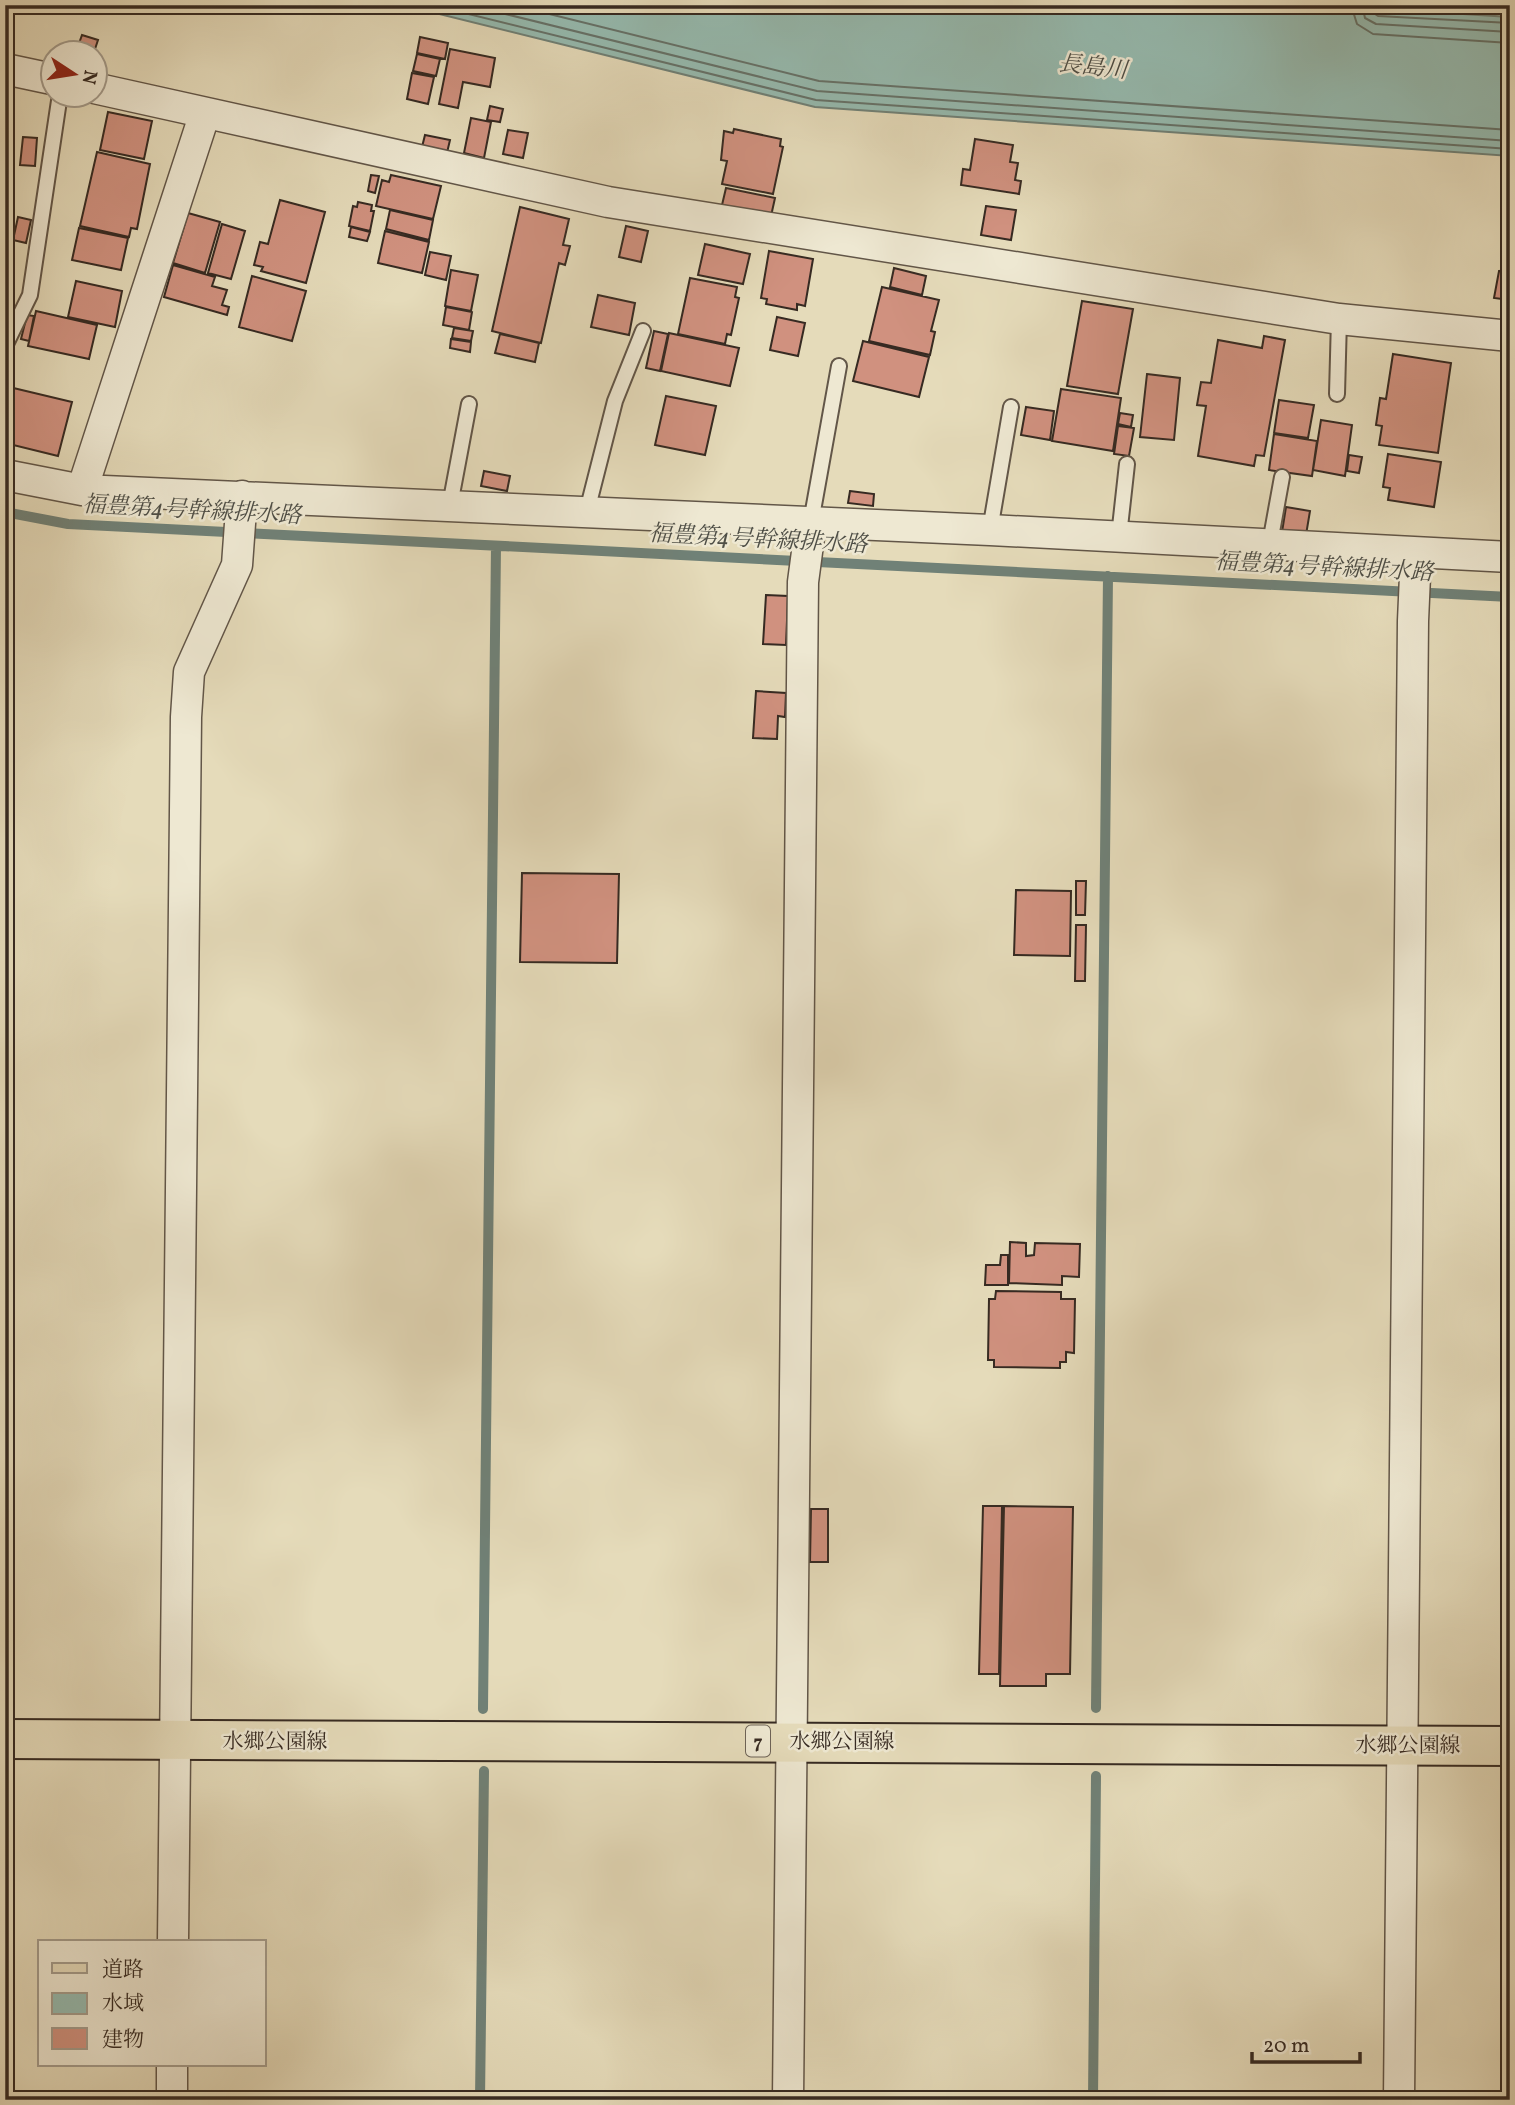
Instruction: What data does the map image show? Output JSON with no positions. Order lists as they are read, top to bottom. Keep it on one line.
{"streets":{"main road":["水郷公園線","7"]},"water":["長島川","福豊第4号幹線排水路"],"legend":["道路","水域","建物"],"scale_bar":"20 m","north":"right"}
